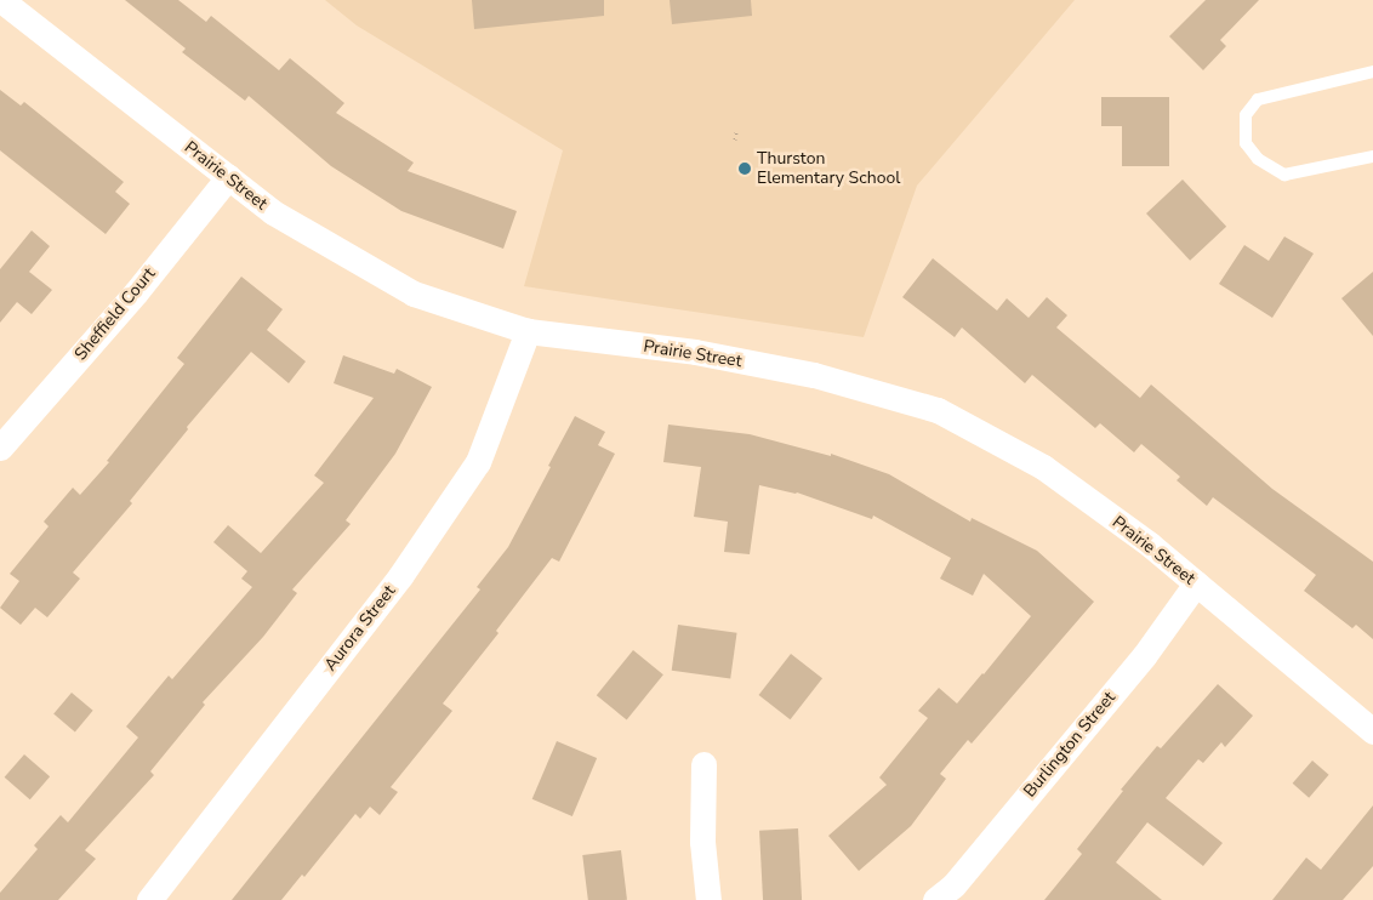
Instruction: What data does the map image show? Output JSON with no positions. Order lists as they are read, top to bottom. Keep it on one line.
{"streets":{"street":["Prairie Street","Sheffield Court","Aurora Street","Burlington Street"]},"crossings":[["Prairie Street","Sheffield Court"],["Prairie Street","Aurora Street"],["Prairie Street","Burlington Street"]],"places":["Thurston Elementary School"]}
